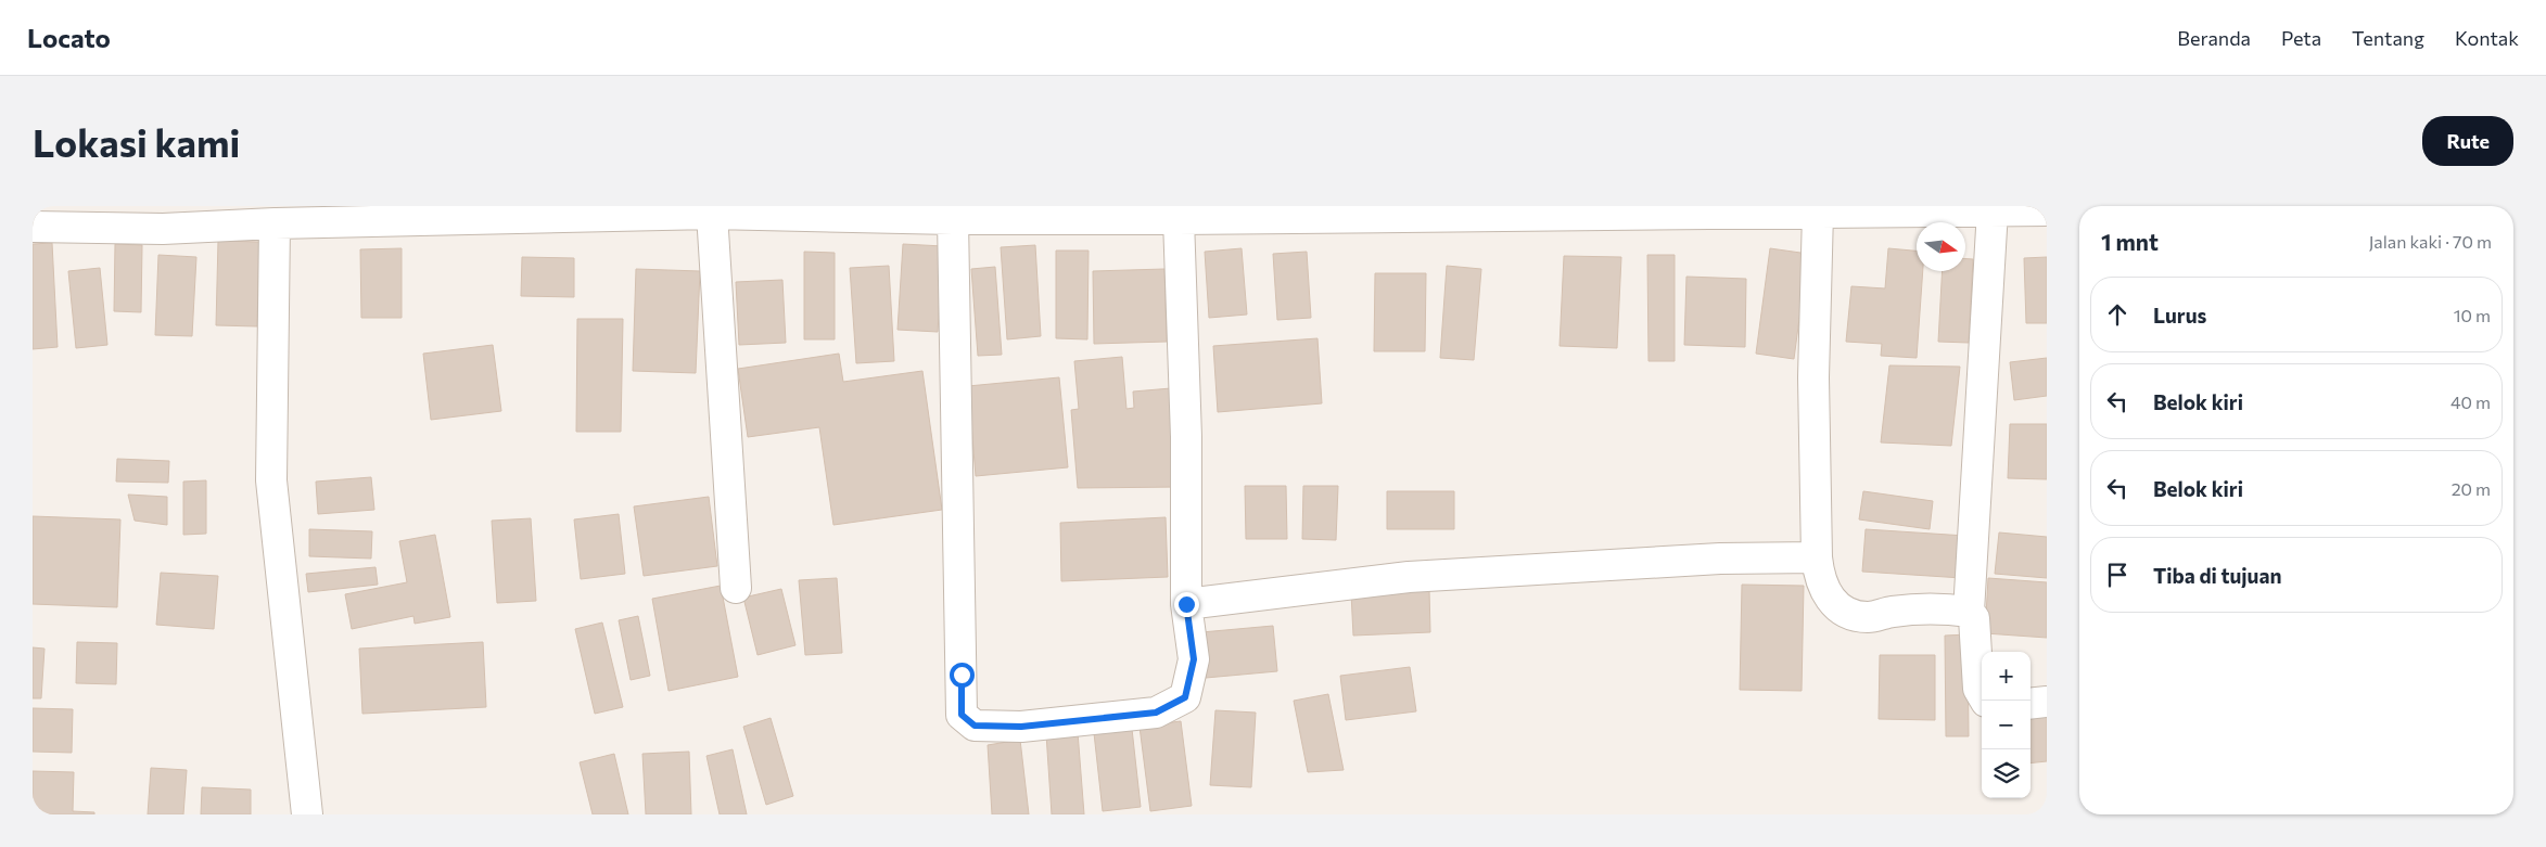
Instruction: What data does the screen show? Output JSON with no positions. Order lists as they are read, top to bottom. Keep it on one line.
{"north":"right","page":{"header":"Locato","nav":["Beranda","Peta","Tentang","Kontak"],"buttons":"Rute","title":"Lokasi kami","heading":["1 mnt","Jalan kaki · 70 m"],"list":[["Lurus","10 m"],["Belok kiri","40 m"],["Belok kiri","20 m"],"Tiba di tujuan"],"map_buttons":["+","−"]}}
